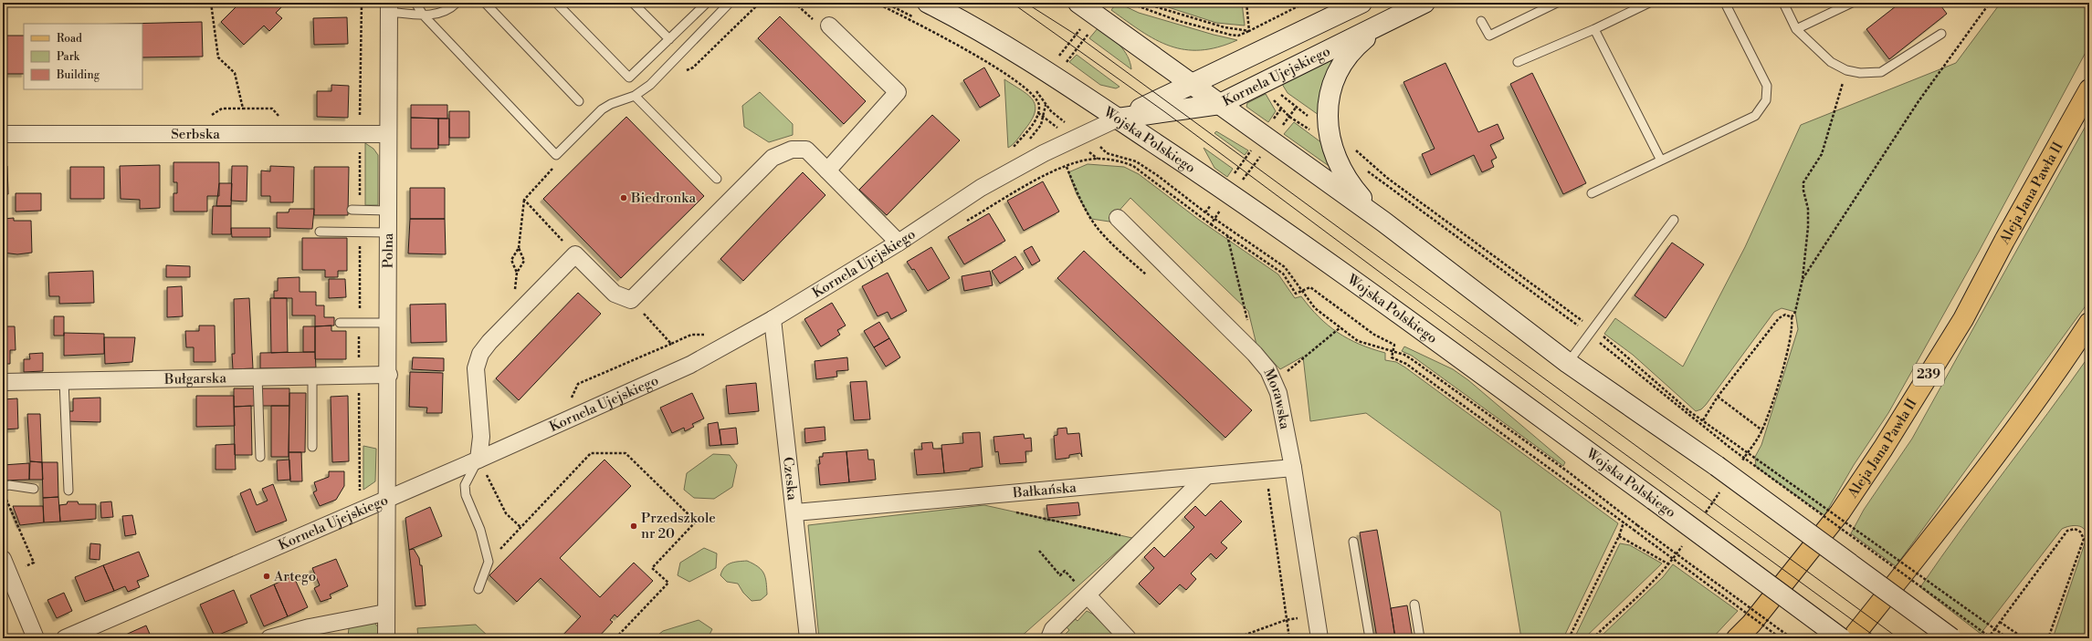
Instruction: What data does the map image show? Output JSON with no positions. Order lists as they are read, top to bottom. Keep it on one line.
{"streets":{"main road":["Aleja Jana Pawła II","239"],"street":["Kornela Ujejskiego","Serbska","Wojska Polskiego","Polna","Bułgarska","Morawska","Czeska","Bałkańska"]},"crossings":[["Kornela Ujejskiego","Wojska Polskiego"],["Kornela Ujejskiego","Polna"],["Kornela Ujejskiego","Czeska"],["Serbska","Polna"],["Polna","Bułgarska"],["Morawska","Bałkańska"],["Czeska","Bałkańska"]],"places":["Biedronka","Przedszkole nr 20","Artego"],"legend":["Road","Park","Building"]}
